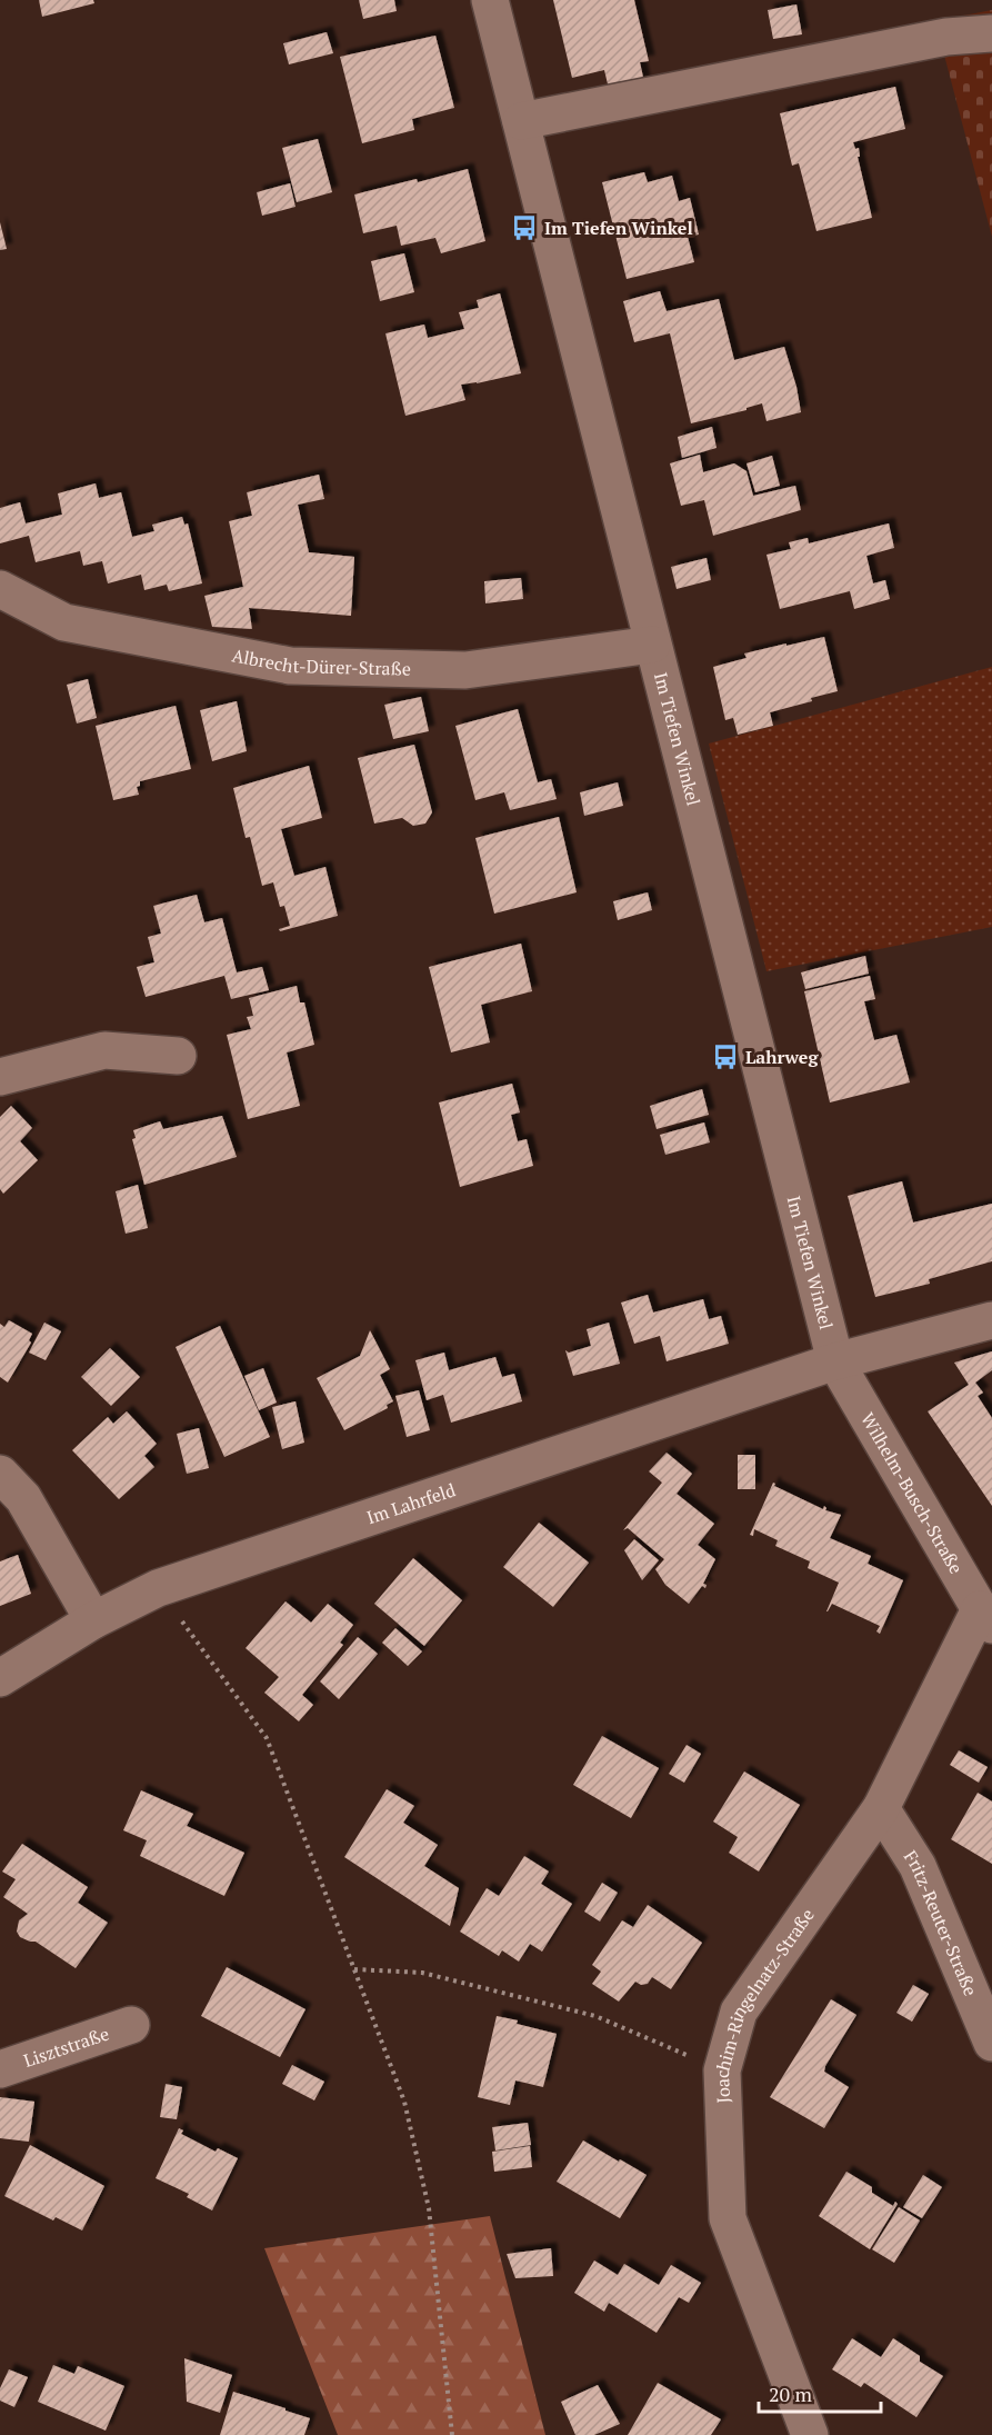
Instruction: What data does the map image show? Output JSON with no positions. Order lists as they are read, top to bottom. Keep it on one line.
{"streets":{"street":["Albrecht-Dürer-Straße","Im Tiefen Winkel","Wilhelm-Busch-Straße","Im Lahrfeld","Fritz-Reuter-Straße","Joachim-Ringelnatz-Straße","Lisztstraße"]},"crossings":[["Albrecht-Dürer-Straße","Im Tiefen Winkel"],["Im Tiefen Winkel","Wilhelm-Busch-Straße"],["Im Tiefen Winkel","Im Lahrfeld"],["Wilhelm-Busch-Straße","Im Lahrfeld"],["Wilhelm-Busch-Straße","Joachim-Ringelnatz-Straße"],["Fritz-Reuter-Straße","Joachim-Ringelnatz-Straße"]],"places":{"bus stop":["Im Tiefen Winkel","Lahrweg"]},"scale_bar":"20 m"}
